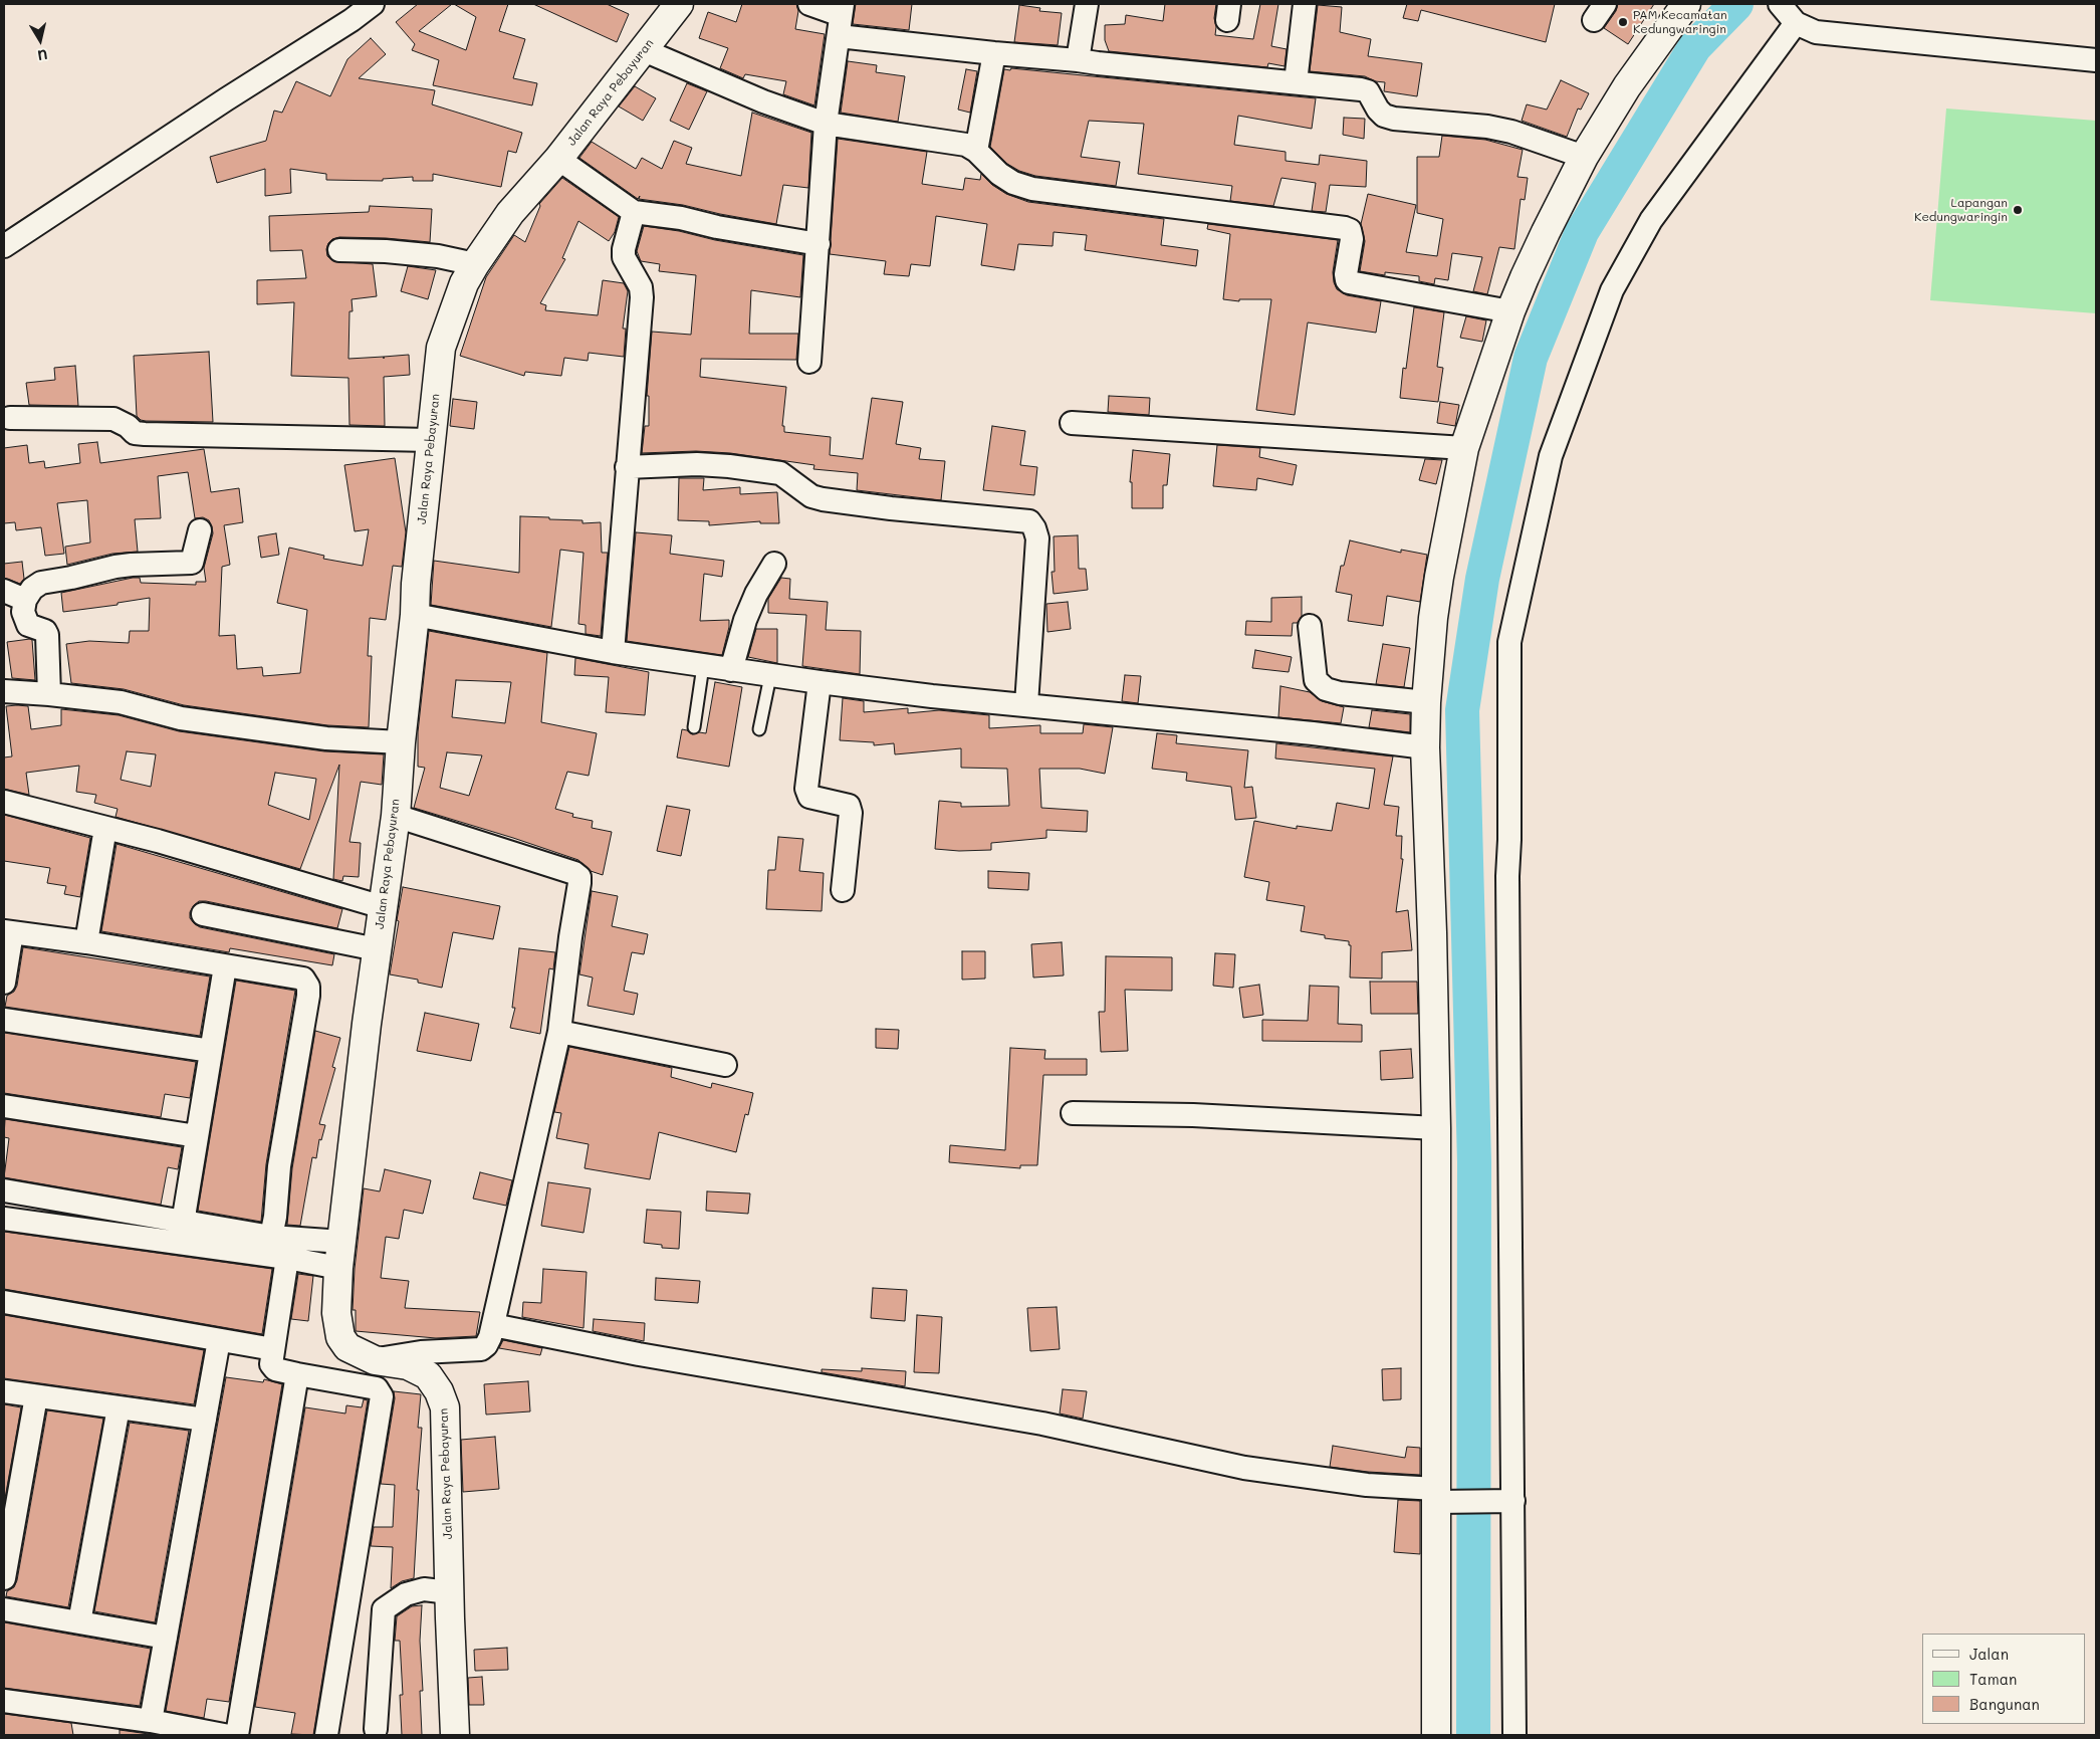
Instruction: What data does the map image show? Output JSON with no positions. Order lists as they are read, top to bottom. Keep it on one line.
{"streets":{"main road":["Jalan Raya Pebayuran"]},"places":["PAM Kecamatan Kedungwaringin","Lapangan Kedungwaringin"],"legend":["Jalan","Taman","Bangunan"],"north":"bottom"}
